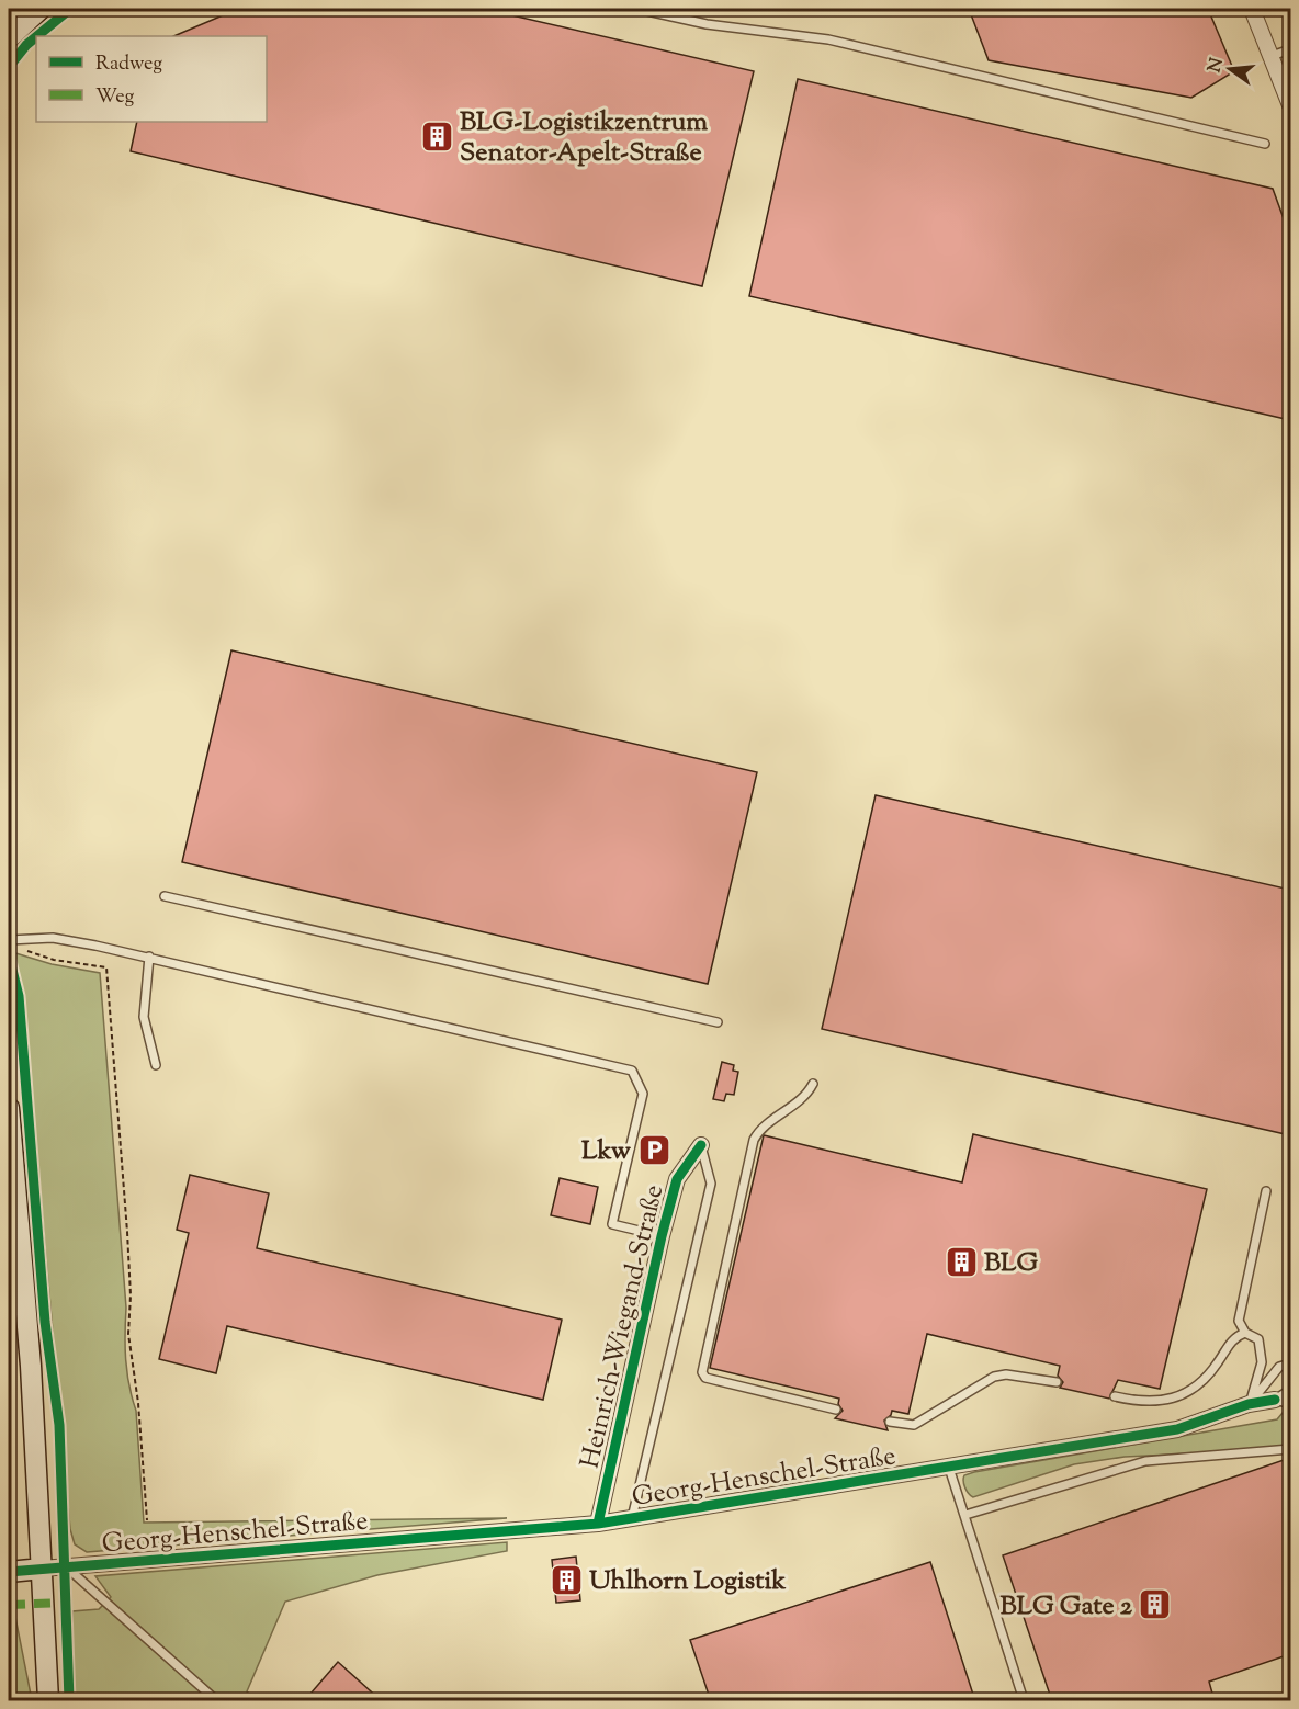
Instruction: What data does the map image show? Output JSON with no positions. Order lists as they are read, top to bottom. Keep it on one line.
{"streets":{"street":["Heinrich-Wiegand-Straße","Georg-Henschel-Straße"]},"crossings":[["Heinrich-Wiegand-Straße","Georg-Henschel-Straße"]],"places":{"building":["BLG-Logistikzentrum Senator-Apelt-Straße","BLG","Uhlhorn Logistik","BLG Gate 2"],"parking":["Lkw"]},"legend":["Radweg","Weg"],"north":"left"}
